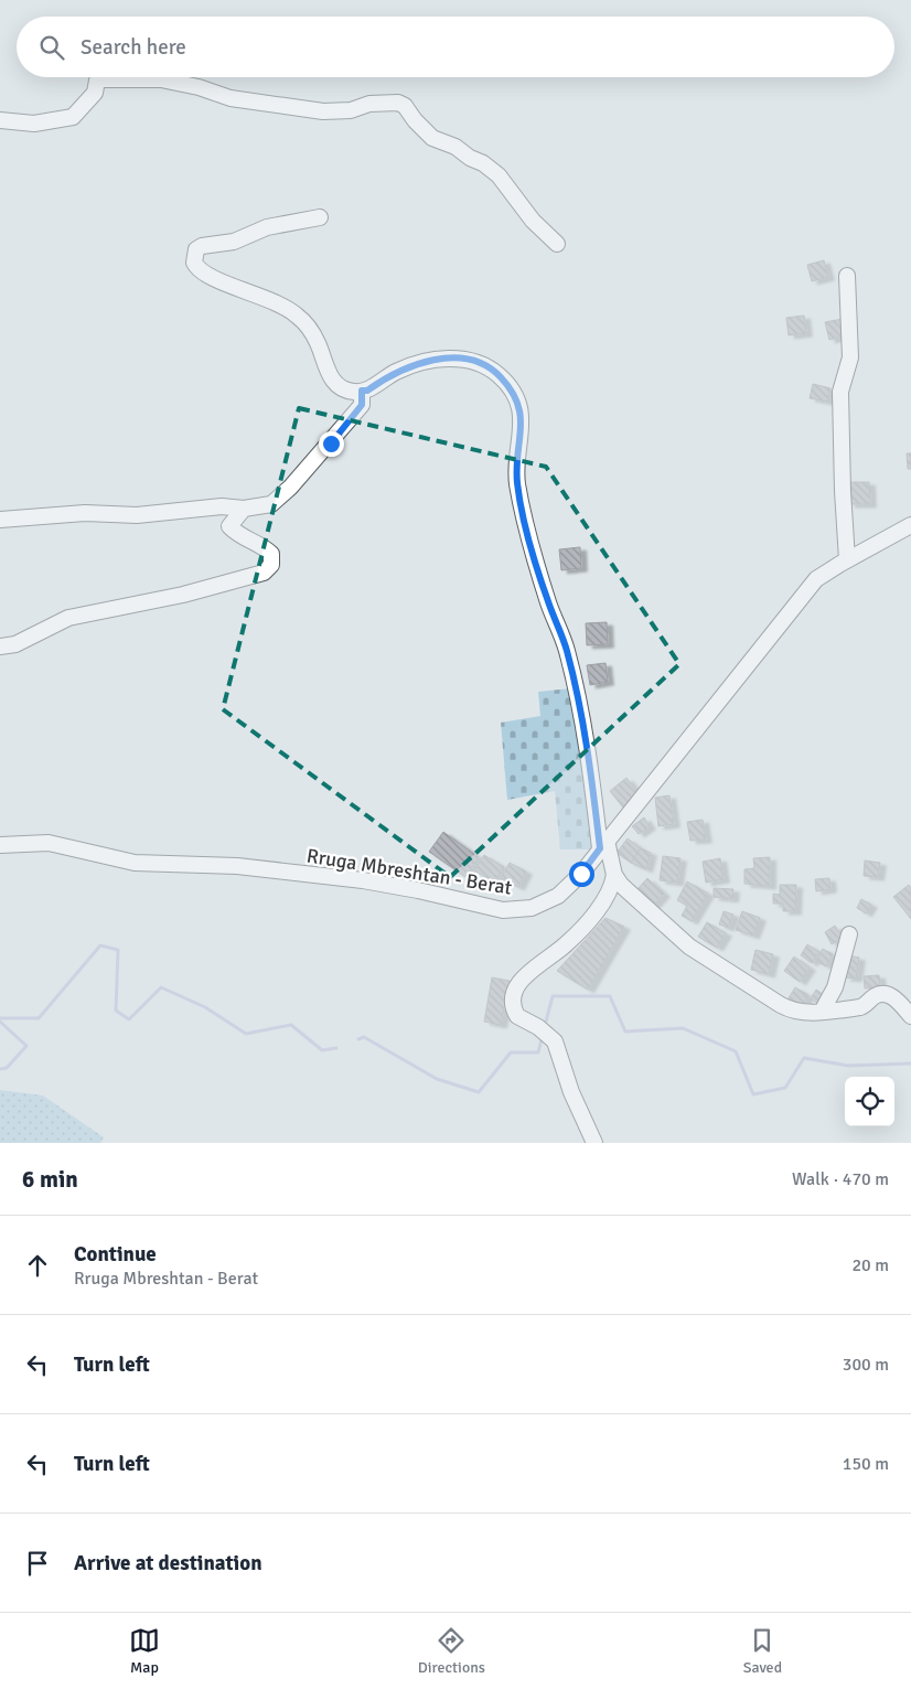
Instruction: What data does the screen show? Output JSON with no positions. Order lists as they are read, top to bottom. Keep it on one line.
{"streets":{"street":["Rruga Mbreshtan - Berat"]},"page":{"search":"Search here","heading":["6 min","Walk · 470 m"],"list":[["Continue","Rruga Mbreshtan - Berat","20 m"],["Turn left","300 m"],["Turn left","150 m"],"Arrive at destination"],"nav":["Map","Directions","Saved"]}}
